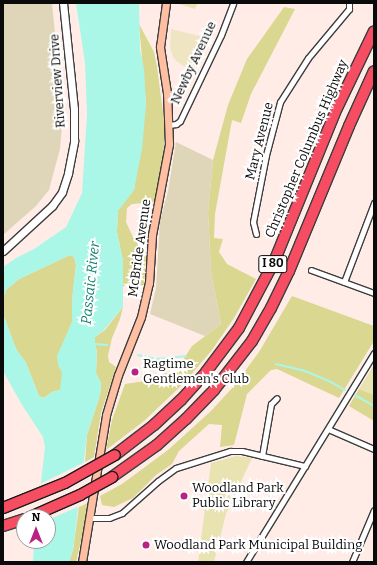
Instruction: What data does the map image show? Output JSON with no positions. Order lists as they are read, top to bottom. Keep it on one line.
{"streets":{"highway":["Christopher Columbus Highway","I 80"],"main road":["McBride Avenue"],"street":["Newby Avenue","Riverview Drive","Mary Avenue"]},"crossings":[["Newby Avenue","McBride Avenue"]],"water":["Passaic River"],"places":["Ragtime Gentlemen's Club","Woodland Park Public Library","Woodland Park Municipal Building"],"north":"top"}
